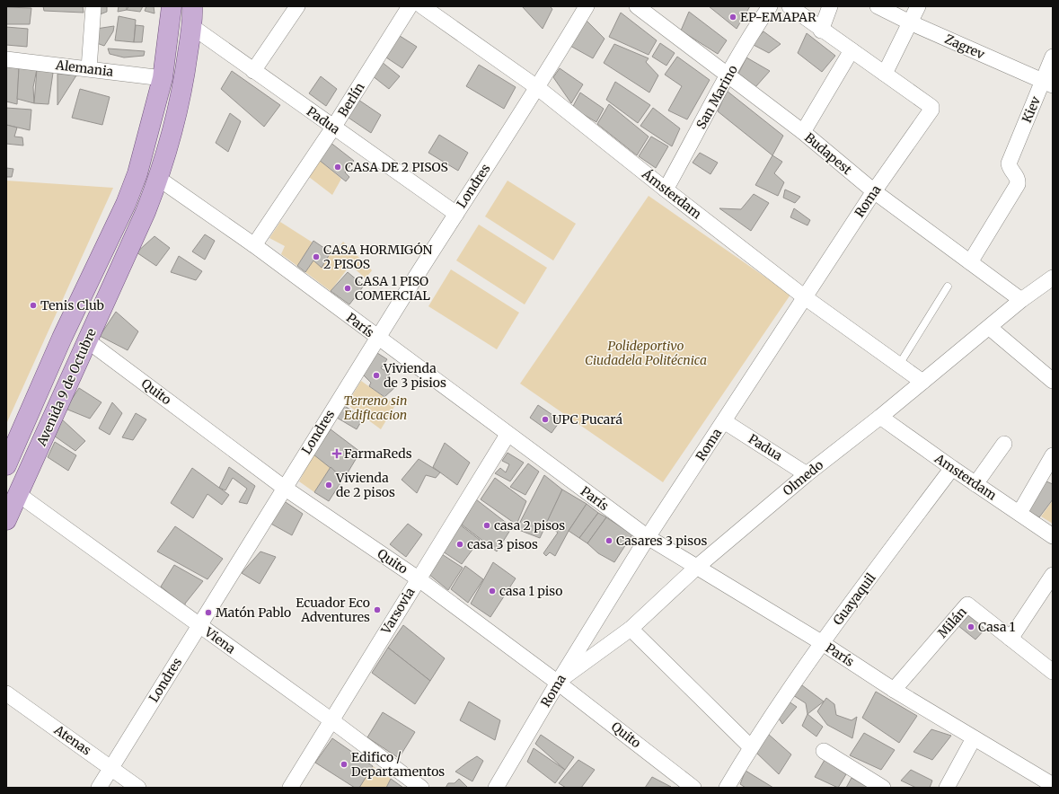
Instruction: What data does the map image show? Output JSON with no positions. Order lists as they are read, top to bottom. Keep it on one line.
{"streets":{"main road":["Avenida 9 de Octubre"],"street":["Zagrev","Alemania","San Marino","Berlín","Kiev","Padua","Budapest","Londres","Ámsterdam","Roma","París","Quito","Amsterdam","Olmedo","Guayaquil","Varsovia","Milán","Viena","Atenas"]},"crossings":[["Zagrev","Kiev"],["Alemania","Avenida 9 de Octubre"],["San Marino","Budapest"],["San Marino","Ámsterdam"],["Berlín","Padua"],["Berlín","París"],["Kiev","Budapest"],["Padua","Londres"],["Padua","Roma"],["Padua","Avenida 9 de Octubre"],["Padua","Olmedo"],["Budapest","Roma"],["Budapest","Olmedo"],["Londres","Ámsterdam"],["Londres","París"],["Londres","Quito"],["Londres","Viena"],["Londres","Atenas"],["Ámsterdam","Roma"],["Ámsterdam","Olmedo"],["Roma","París"],["Roma","Quito"],["Roma","Olmedo"],["París","Avenida 9 de Octubre"],["París","Olmedo"],["París","Guayaquil"],["París","Varsovia"],["París","Milán"],["Avenida 9 de Octubre","Quito"],["Avenida 9 de Octubre","Viena"],["Quito","Olmedo"],["Quito","Varsovia"],["Amsterdam","Olmedo"],["Amsterdam","Guayaquil"],["Varsovia","Viena"]],"parks":["Polideportivo Ciudadela Politécnica","Terreno sin Edificacion"],"places":{"other":["EP-EMAPAR","CASA DE 2 PISOS","CASA HORMIGÓN 2 PISOS","CASA 1 PISO COMERCIAL","Tenis Club","Vivienda de 3 pisios","UPC Pucará","Vivienda de 2 pisos","casa 2 pisos","Casares 3 pisos","casa 3 pisos","casa 1 piso","Ecuador Eco Adventures","Matón Pablo","Casa 1","Edifico / Departamentos"],"health":["FarmaReds"]}}
